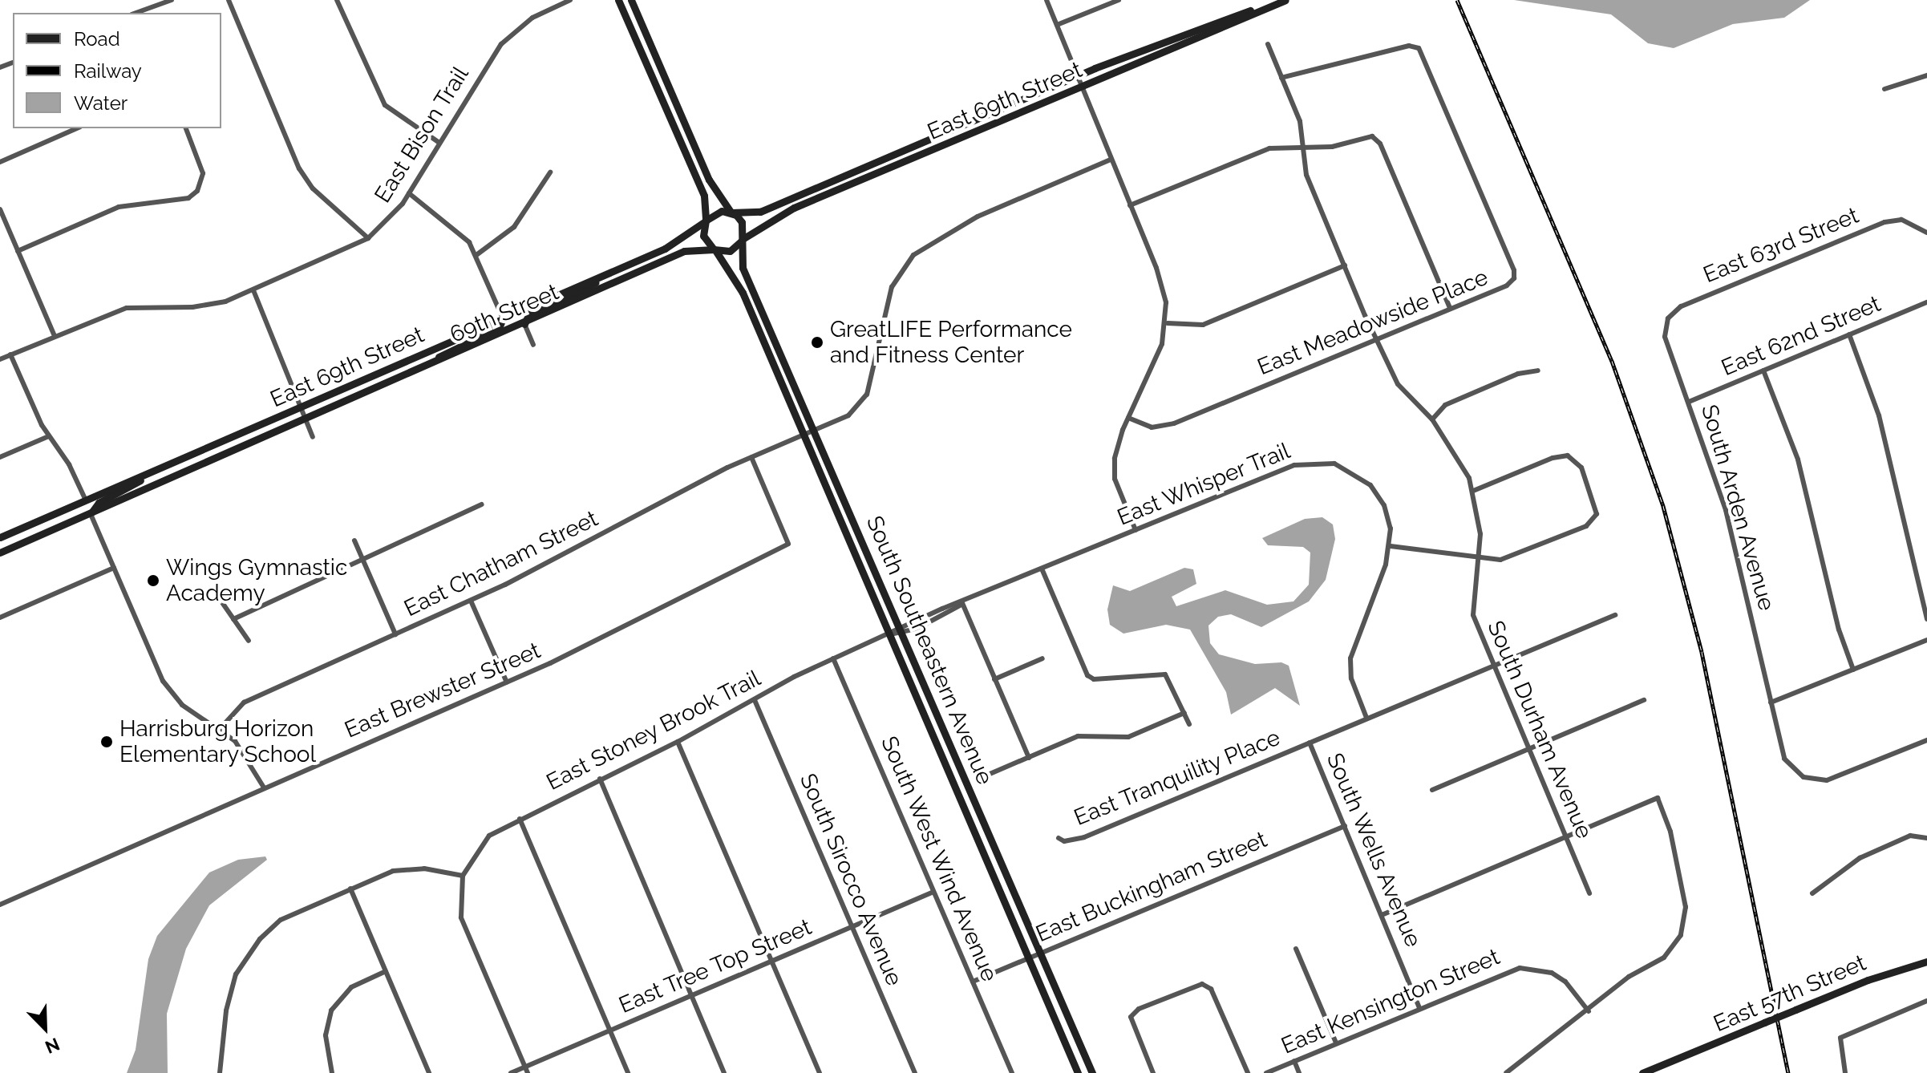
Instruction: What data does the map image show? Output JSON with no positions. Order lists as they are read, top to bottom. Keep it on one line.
{"streets":{"main road":["East 69th Street","69th Street","South Southeastern Avenue","East 57th Street"],"street":["East Bison Trail","East 63rd Street","East Meadowside Place","East 62nd Street","East Whisper Trail","South Arden Avenue","East Chatham Street","East Brewster Street","South Durham Avenue","East Stoney Brook Trail","East Tranquility Place","South Wells Avenue","South West Wind Avenue","South Sirocco Avenue","East Buckingham Street","East Tree Top Street","East Kensington Street"]},"crossings":[["East 69th Street","69th Street"],["East 69th Street","South Southeastern Avenue"],["East 63rd Street","South Arden Avenue"],["69th Street","South Southeastern Avenue"],["East Meadowside Place","South Durham Avenue"],["East 62nd Street","South Arden Avenue"],["East Whisper Trail","South Southeastern Avenue"],["East Whisper Trail","East Stoney Brook Trail"],["East Whisper Trail","East Tranquility Place"],["East Chatham Street","South Southeastern Avenue"],["East Chatham Street","East Brewster Street"],["South Southeastern Avenue","East Stoney Brook Trail"],["South Southeastern Avenue","East Buckingham Street"],["South Durham Avenue","East Tranquility Place"],["East Stoney Brook Trail","South West Wind Avenue"],["East Stoney Brook Trail","South Sirocco Avenue"],["East Stoney Brook Trail","East Tree Top Street"],["East Tranquility Place","South Wells Avenue"],["South Wells Avenue","East Buckingham Street"],["South Wells Avenue","East Kensington Street"],["South West Wind Avenue","East Buckingham Street"],["South West Wind Avenue","East Tree Top Street"],["South Sirocco Avenue","East Tree Top Street"]],"places":["GreatLIFE Performance and Fitness Center","Wings Gymnastic Academy","Harrisburg Horizon Elementary School"],"legend":["Road","Railway","Water"],"north":"bottom right"}
